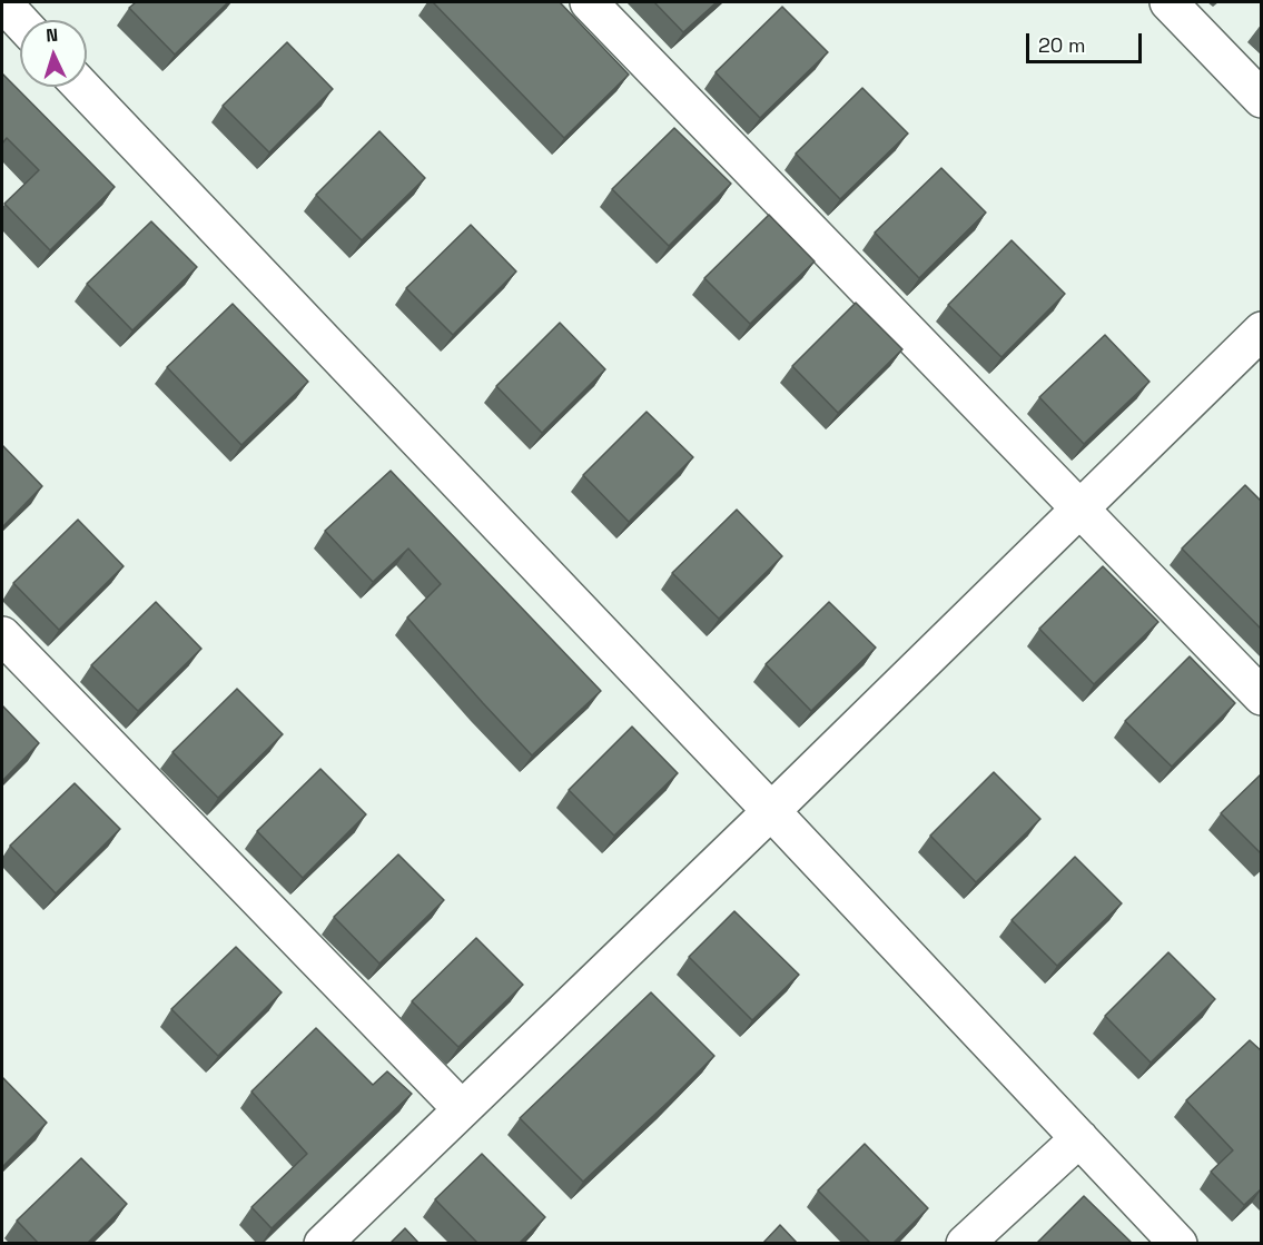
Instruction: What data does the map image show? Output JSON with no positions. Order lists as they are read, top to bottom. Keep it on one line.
{"scale_bar":"20 m","north":"top"}
